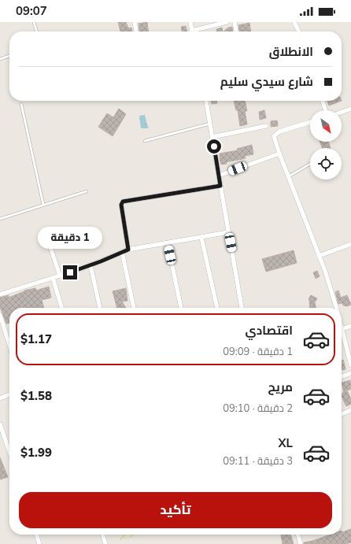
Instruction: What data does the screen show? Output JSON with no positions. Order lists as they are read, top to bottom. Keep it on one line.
{"north":"bottom right","page":{"status":"09:07","banner":["الانطلاق","شارع سيدي سليم"],"bubble":"1 دقيقة","list":[{"name":"اقتصادي","note":"1 دقيقة · 09:09","value":"$1.17"},{"name":"مريح","note":"2 دقيقة · 09:10","value":"$1.58"},{"name":"XL","note":"3 دقيقة · 09:11","value":"$1.99"}],"buttons":"تأكيد"}}
